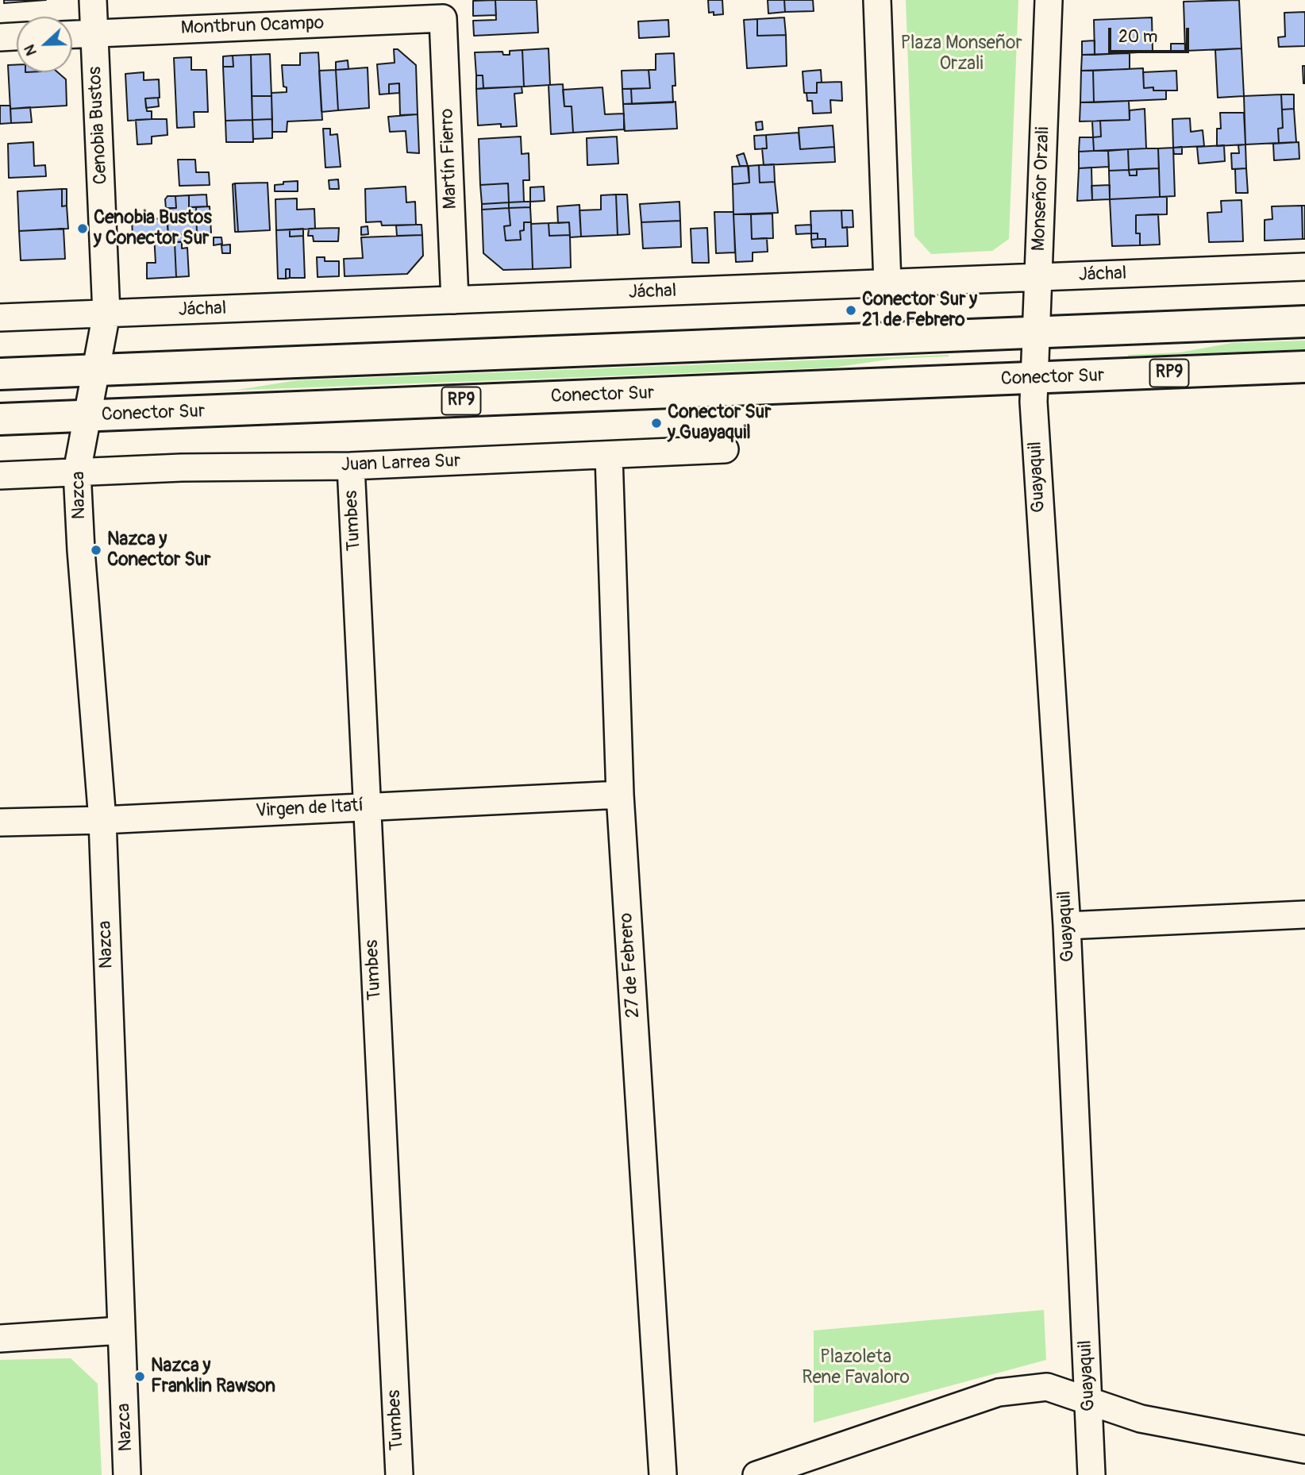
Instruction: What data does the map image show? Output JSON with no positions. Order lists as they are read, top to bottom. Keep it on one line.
{"streets":{"main road":["RP9","Conector Sur"],"street":["Montbrun Ocampo","Cenobia Bustos","Martín Fierro","Monseñor Orzali","Jáchal","Juan Larrea Sur","Guayaquil","Nazca","Tumbes","Virgen de Itatí","27 de Febrero"]},"crossings":[["Montbrun Ocampo","Cenobia Bustos"],["Montbrun Ocampo","Martín Fierro"],["Cenobia Bustos","Jáchal"],["Cenobia Bustos","Conector Sur"],["Cenobia Bustos","Nazca"],["Martín Fierro","Jáchal"],["Monseñor Orzali","Jáchal"],["Monseñor Orzali","Conector Sur"],["Monseñor Orzali","Guayaquil"],["Conector Sur","Guayaquil"],["Conector Sur","Nazca"],["Juan Larrea Sur","Nazca"],["Juan Larrea Sur","Tumbes"],["Juan Larrea Sur","27 de Febrero"],["Nazca","Virgen de Itatí"],["Tumbes","Virgen de Itatí"],["Virgen de Itatí","27 de Febrero"]],"parks":["Plaza Monseñor Orzali","Plazoleta Rene Favaloro"],"places":["Cenobia Bustos y Conector Sur","Conector Sur y 21 de Febrero","Conector Sur y Guayaquil","Nazca y Conector Sur","Nazca y Franklin Rawson"],"scale_bar":"20 m","north":"left"}
